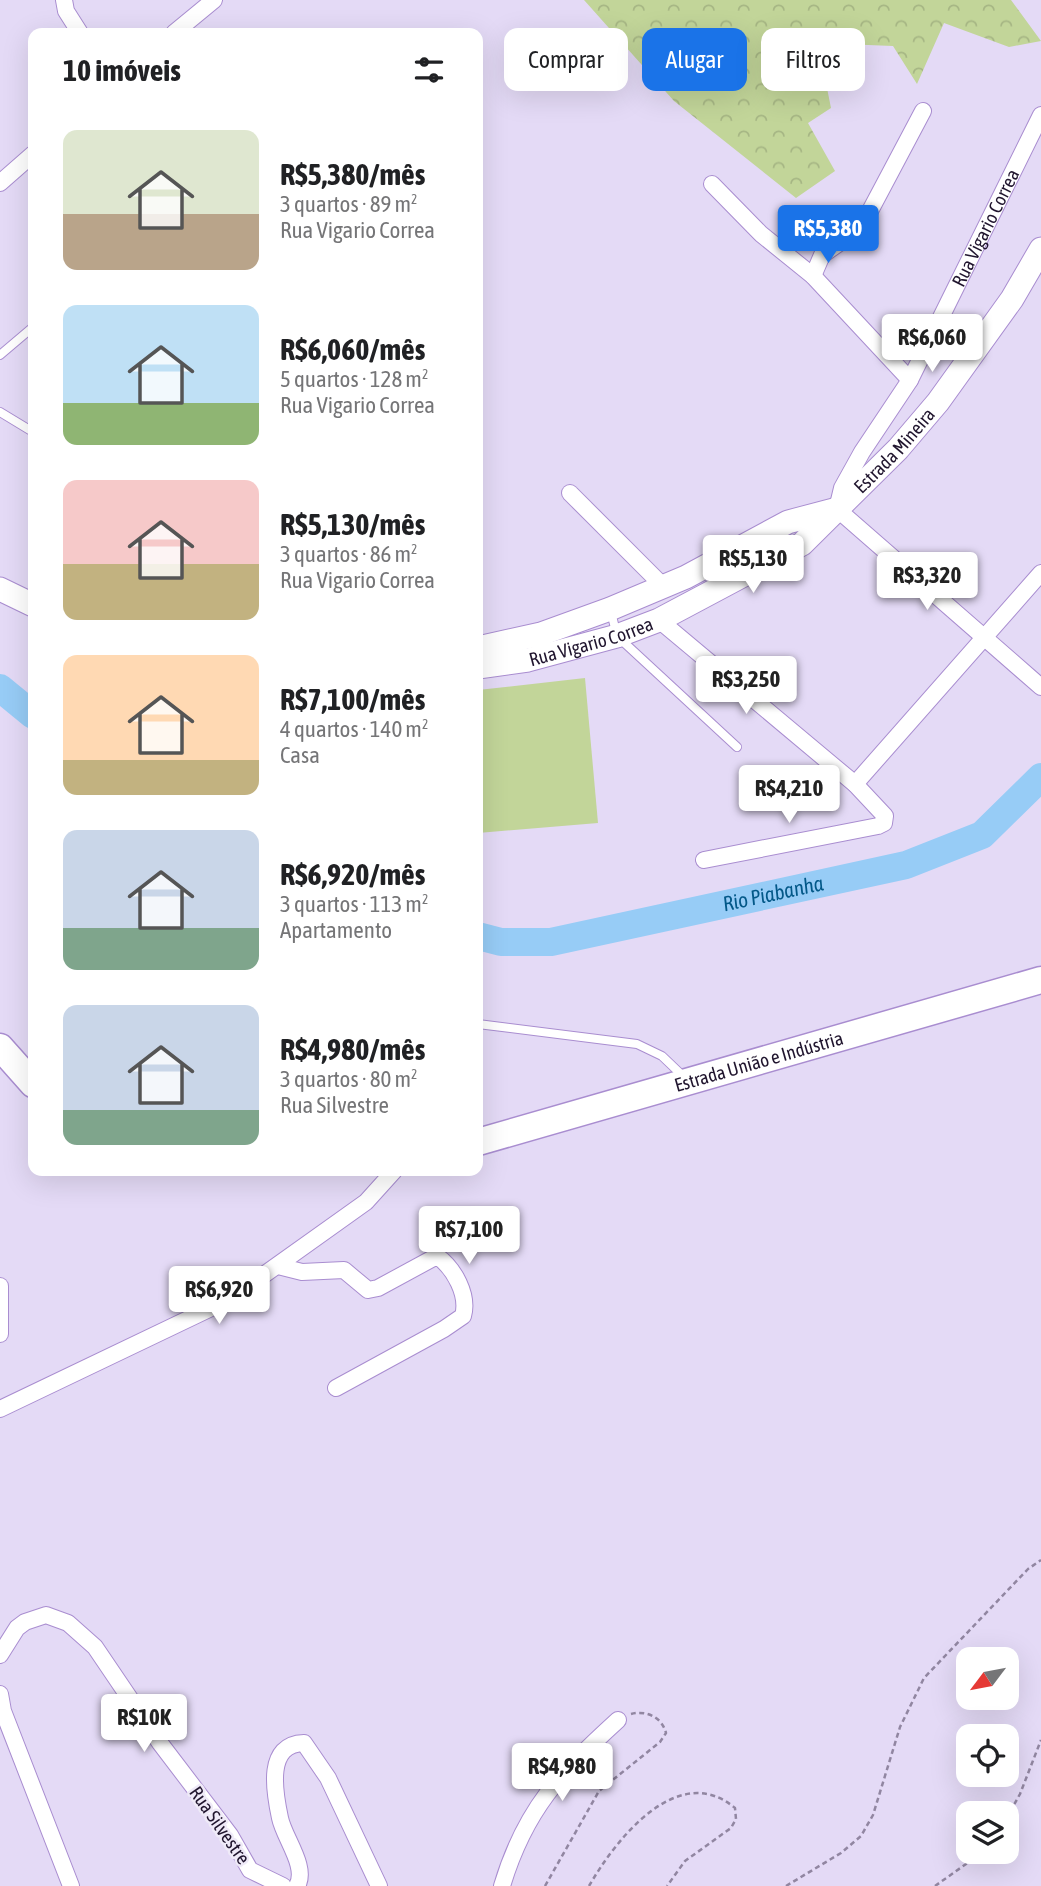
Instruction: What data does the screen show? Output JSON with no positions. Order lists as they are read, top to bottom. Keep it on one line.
{"streets":{"main road":["Estrada União e Indústria"],"street":["Rua Vigario Correa","Estrada Mineira","Rua Silvestre"]},"crossings":[["Rua Vigario Correa","Estrada Mineira"]],"water":["Rio Piabanha"],"north":"bottom left","page":{"chip":["Comprar","Alugar","Filtros"],"heading":"10 imóveis","list":[{"name":"R$5,380/mês","note":"3 quartos · 89 m² · Rua Vigario Correa"},{"name":"R$6,060/mês","note":"5 quartos · 128 m² · Rua Vigario Correa"},{"name":"R$5,130/mês","note":"3 quartos · 86 m² · Rua Vigario Correa"},{"name":"R$7,100/mês","note":"4 quartos · 140 m² · Casa"},{"name":"R$6,920/mês","note":"3 quartos · 113 m² · Apartamento"},{"name":"R$4,980/mês","note":"3 quartos · 80 m² · Rua Silvestre"}],"price":["R$5,380","R$6,060","R$5,130","R$3,320","R$3,250","R$4,210","R$7,100","R$6,920","R$10K","R$4,980"]}}
